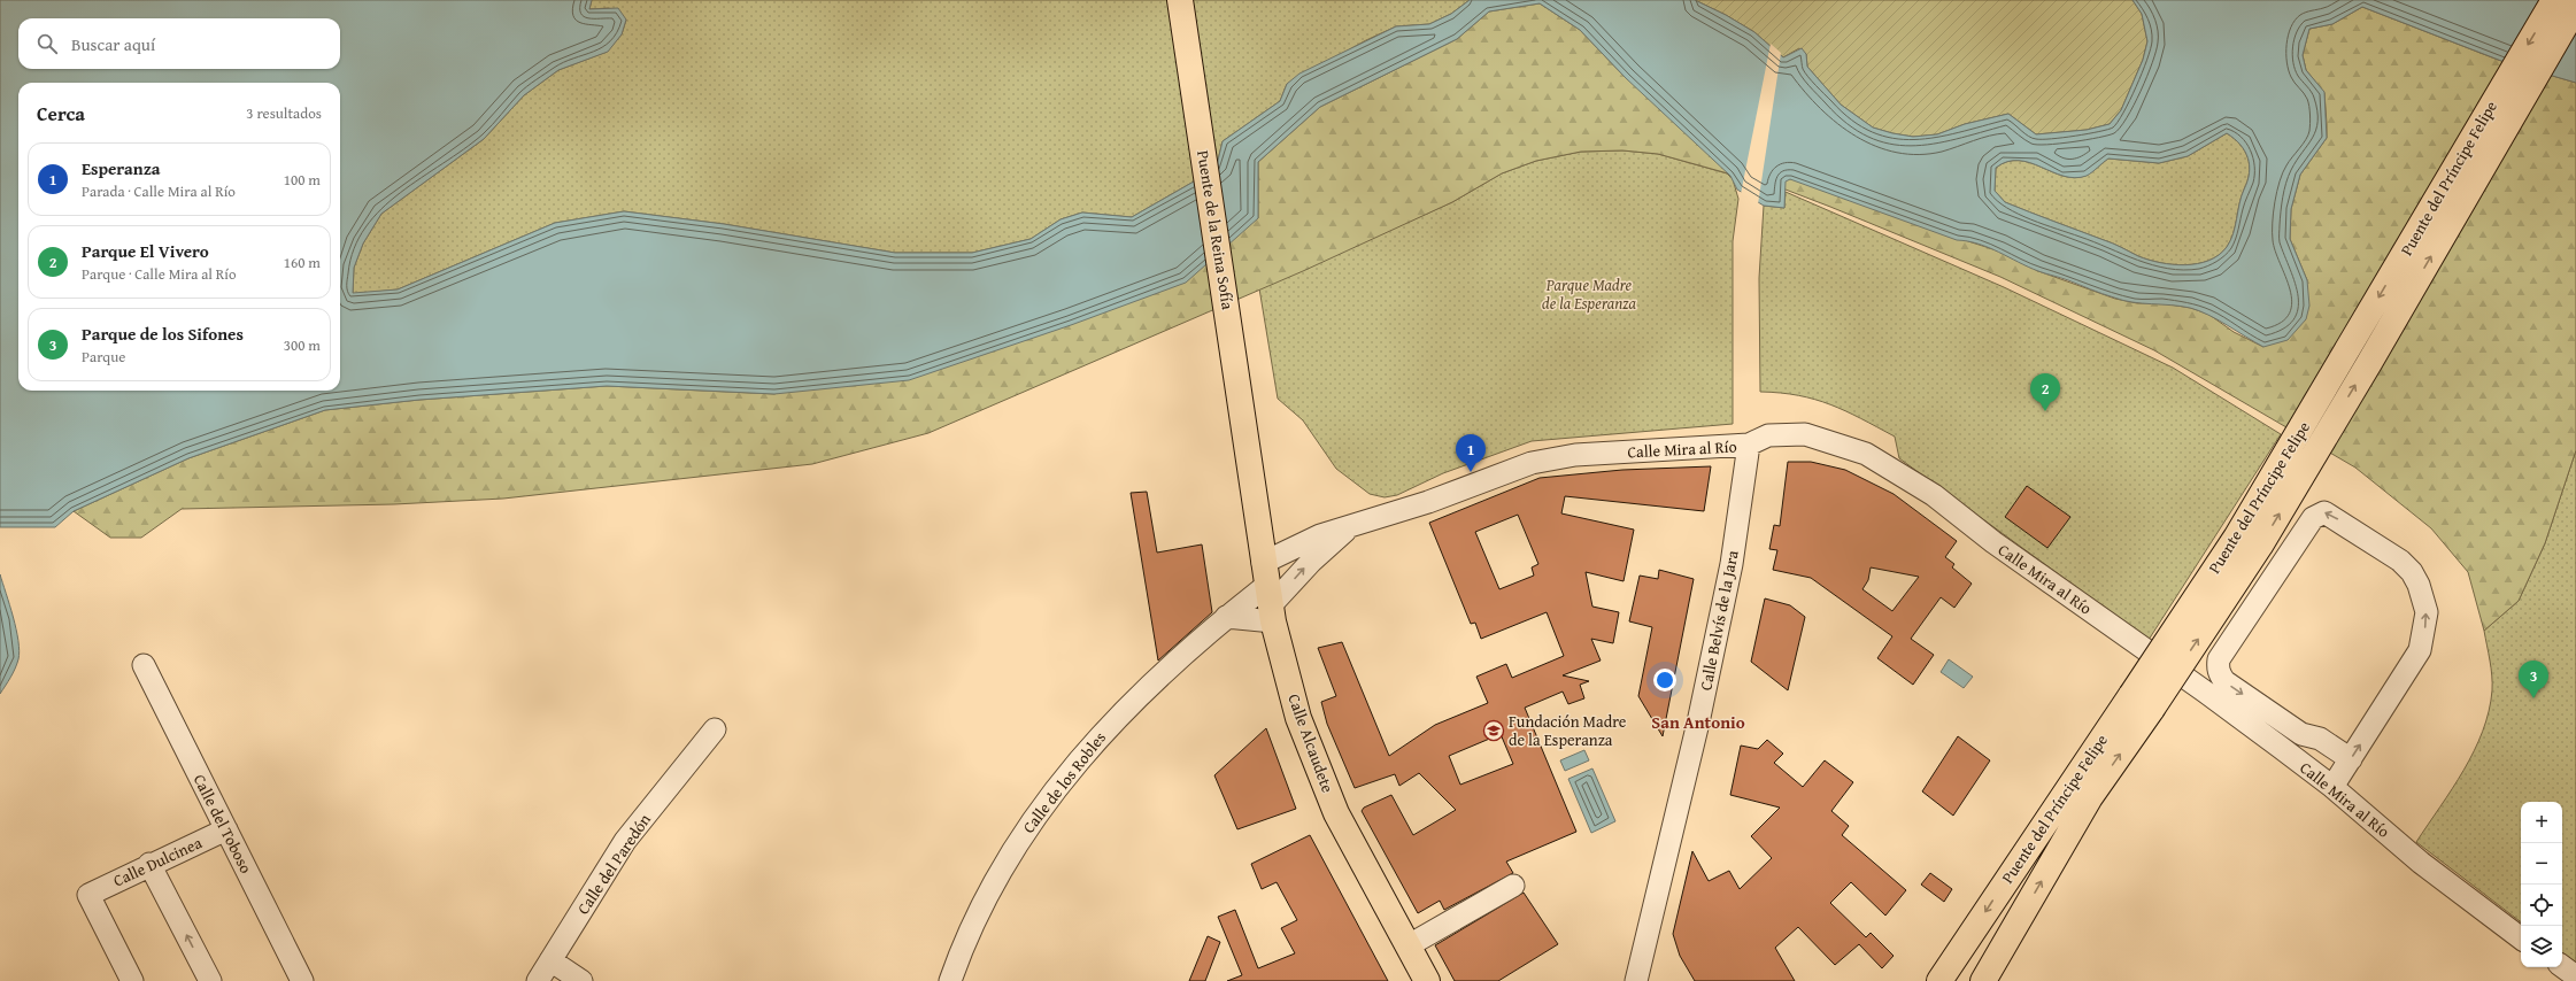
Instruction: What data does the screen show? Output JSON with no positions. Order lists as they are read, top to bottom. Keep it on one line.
{"streets":{"main road":["Puente del Príncipe Felipe","Puente de la Reina Sofía","Calle Alcaudete"],"street":["Calle Mira al Río","Calle Belvís de la Jara","Calle de los Robles","Calle del Toboso","Calle Dulcinea","Calle del Paredón"]},"crossings":[["Puente de la Reina Sofía","Calle Alcaudete"],["Calle Mira al Río","Calle Belvís de la Jara"],["Calle Mira al Río","Calle Alcaudete"],["Calle Mira al Río","Calle de los Robles"],["Calle Alcaudete","Calle de los Robles"],["Calle del Toboso","Calle Dulcinea"]],"districts":["San Antonio"],"parks":["Parque Madre de la Esperanza"],"places":{"school or university":["Fundación Madre de la Esperanza"]},"page":{"search":"Buscar aquí","heading":["Cerca","3 resultados"],"list":[{"mark":"1","name":"Esperanza","note":"Parada · Calle Mira al Río","value":"100 m"},{"mark":"2","name":"Parque El Vivero","note":"Parque · Calle Mira al Río","value":"160 m"},{"mark":"3","name":"Parque de los Sifones","note":"Parque","value":"300 m"}],"pins":["2","1","3"],"map_buttons":["+","−"]}}
